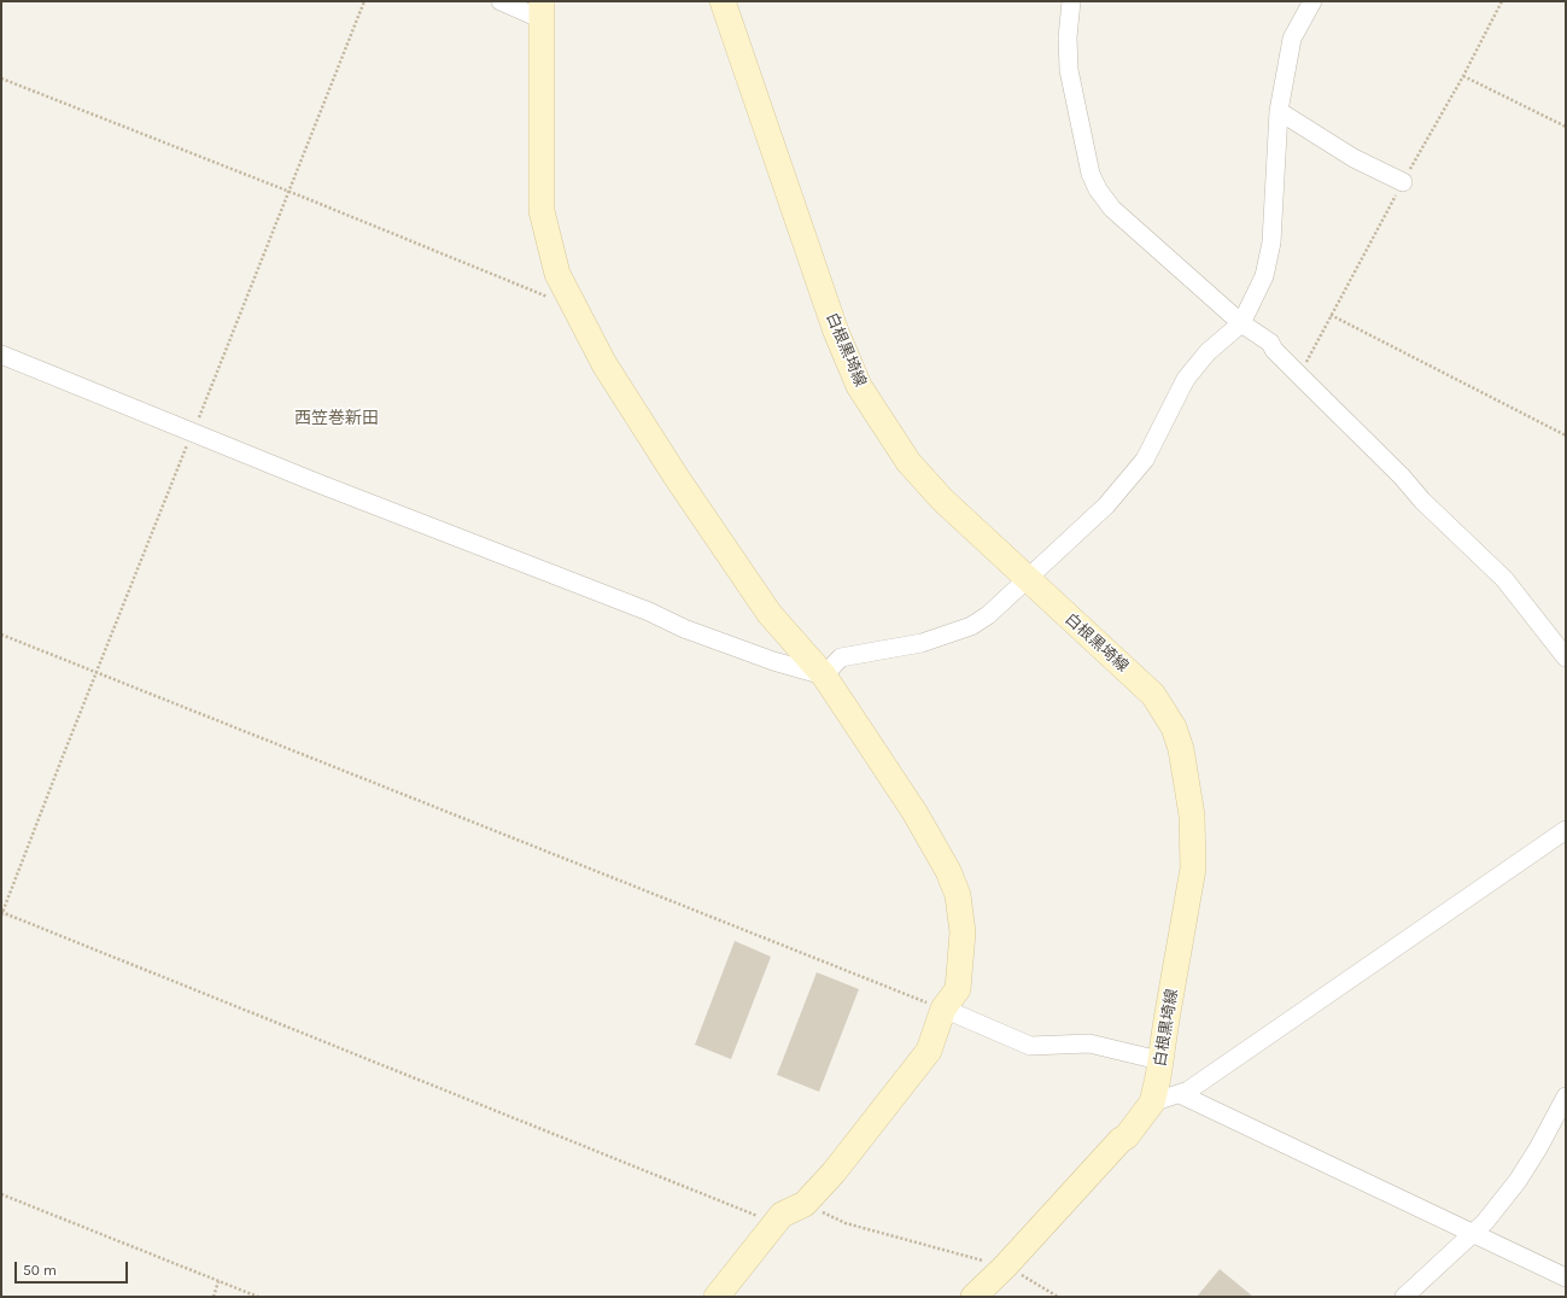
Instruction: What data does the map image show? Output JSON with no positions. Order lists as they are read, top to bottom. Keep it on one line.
{"streets":{"main road":["白根黒埼線"]},"districts":["西笠巻新田"],"scale_bar":"50 m"}
